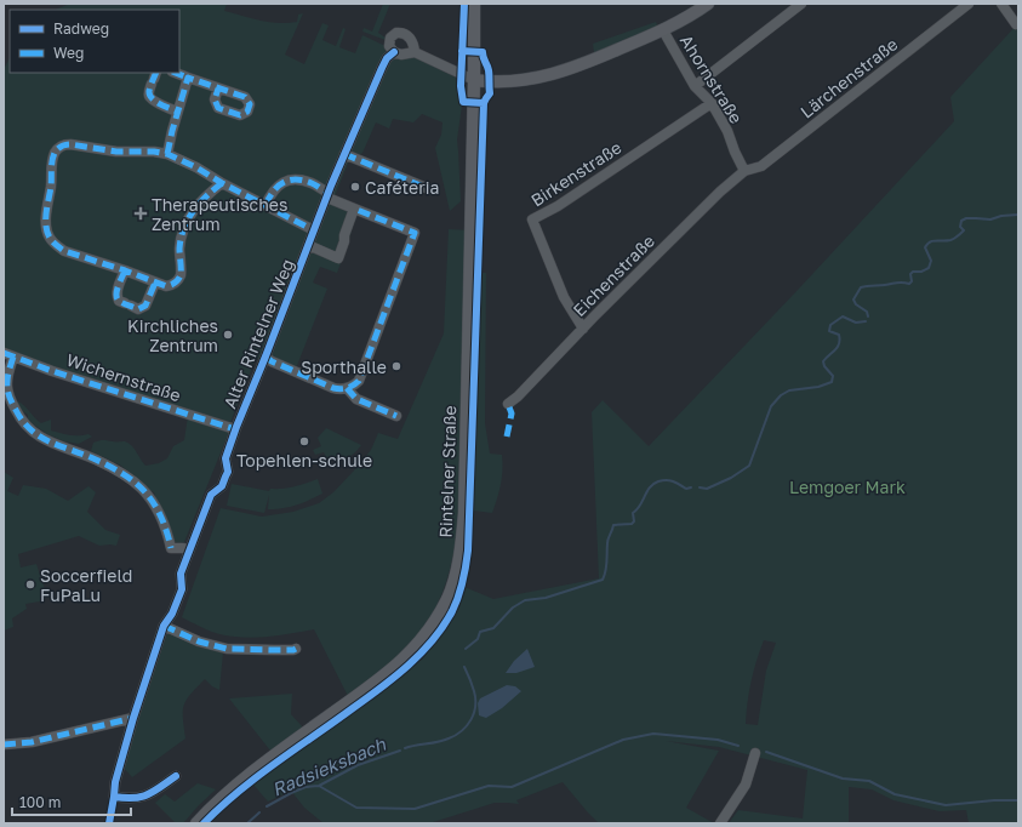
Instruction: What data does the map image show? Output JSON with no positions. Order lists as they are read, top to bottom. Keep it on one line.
{"streets":{"main road":["Rintelner Straße"],"street":["Lärchenstraße","Ahornstraße","Birkenstraße","Eichenstraße","Alter Rintelner Weg","Wichernstraße"]},"crossings":[["Lärchenstraße","Ahornstraße"],["Lärchenstraße","Eichenstraße"],["Ahornstraße","Birkenstraße"],["Ahornstraße","Eichenstraße"],["Birkenstraße","Eichenstraße"],["Alter Rintelner Weg","Wichernstraße"]],"water":["Radsieksbach"],"parks":["Lemgoer Mark"],"places":{"other":["Caféteria","Kirchliches Zentrum","Sporthalle","Topehlen-schule","Soccerfield FuPaLu"],"health":["Therapeutisches Zentrum"]},"legend":["Radweg","Weg"],"scale_bar":"100 m"}
